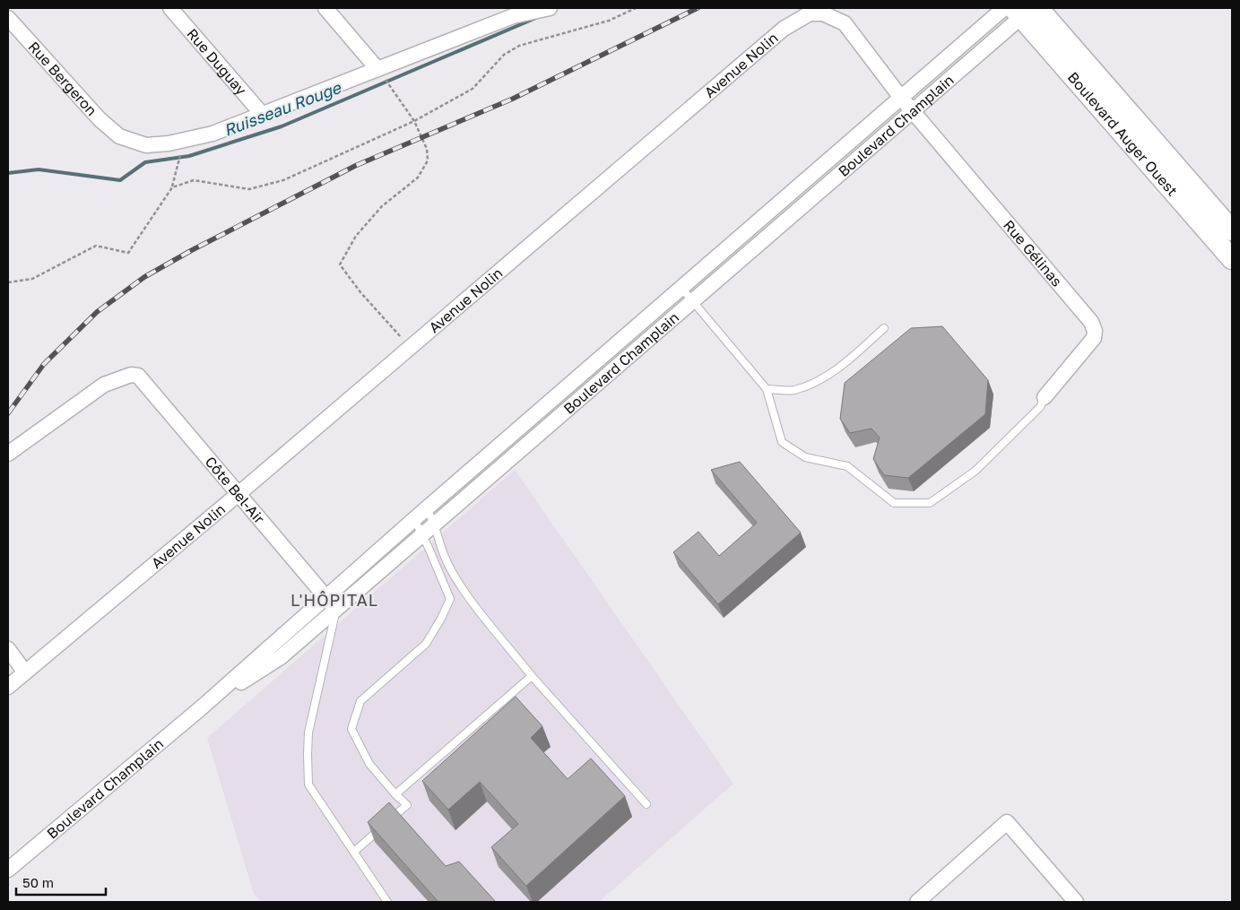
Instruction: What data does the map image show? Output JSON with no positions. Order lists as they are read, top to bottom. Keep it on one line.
{"streets":{"main road":["Boulevard Auger Ouest"],"street":["Rue Duguay","Avenue Nolin","Rue Bergeron","Boulevard Champlain","Rue Gélinas","Côte Bel-Air"]},"crossings":[["Avenue Nolin","Boulevard Champlain"],["Avenue Nolin","Rue Gélinas"],["Avenue Nolin","Côte Bel-Air"],["Boulevard Champlain","Boulevard Auger Ouest"],["Boulevard Champlain","Rue Gélinas"],["Boulevard Champlain","Côte Bel-Air"]],"districts":["L'HÔPITAL"],"water":["Ruisseau Rouge"],"scale_bar":"50 m"}
